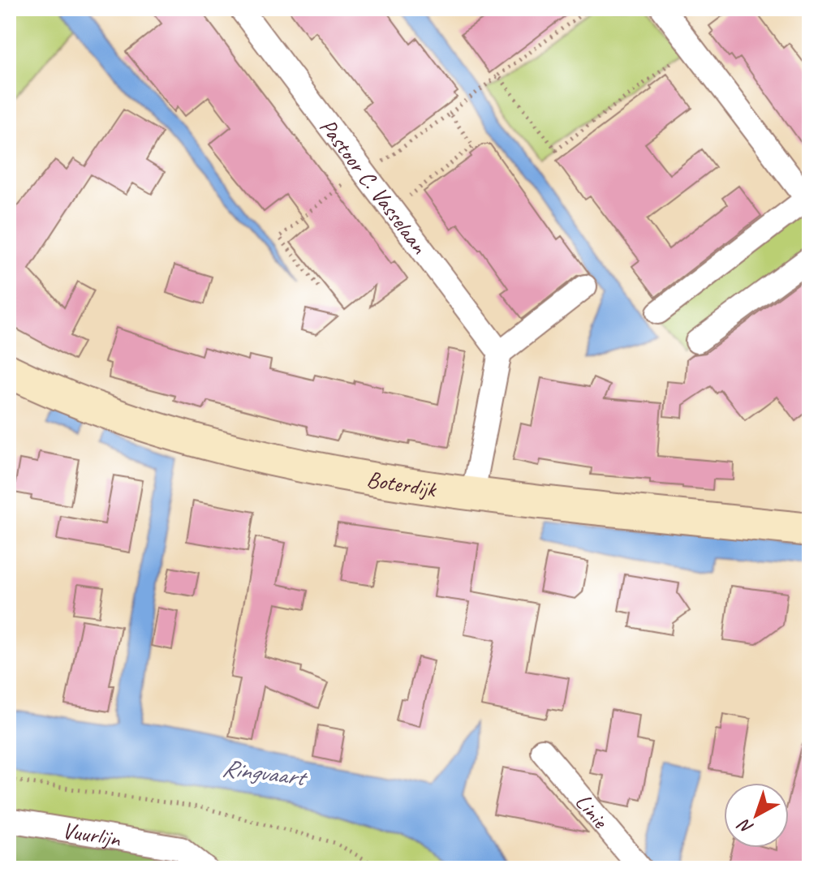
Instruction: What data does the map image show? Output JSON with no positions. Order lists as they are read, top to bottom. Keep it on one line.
{"streets":{"street":["Pastoor C. Vasselaan","Boterdijk","Linie","Vuurlijn"]},"water":["Ringvaart"],"north":"bottom left"}
